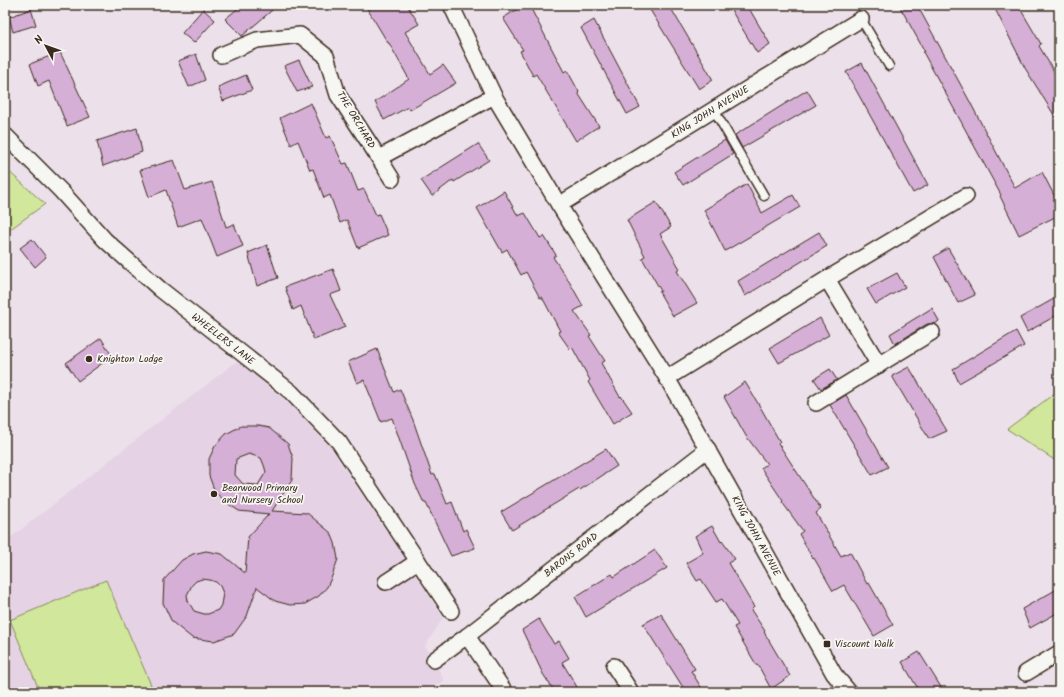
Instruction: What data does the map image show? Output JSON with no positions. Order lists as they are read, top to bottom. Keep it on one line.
{"streets":{"street":["KING JOHN AVENUE","THE ORCHARD","WHEELERS LANE","BARONS ROAD"]},"crossings":[["KING JOHN AVENUE","THE ORCHARD"],["KING JOHN AVENUE","BARONS ROAD"]],"places":{"other":["Knighton Lodge","Bearwood Primary and Nursery School"],"transit":["Viscount Walk"]},"north":"top left"}
